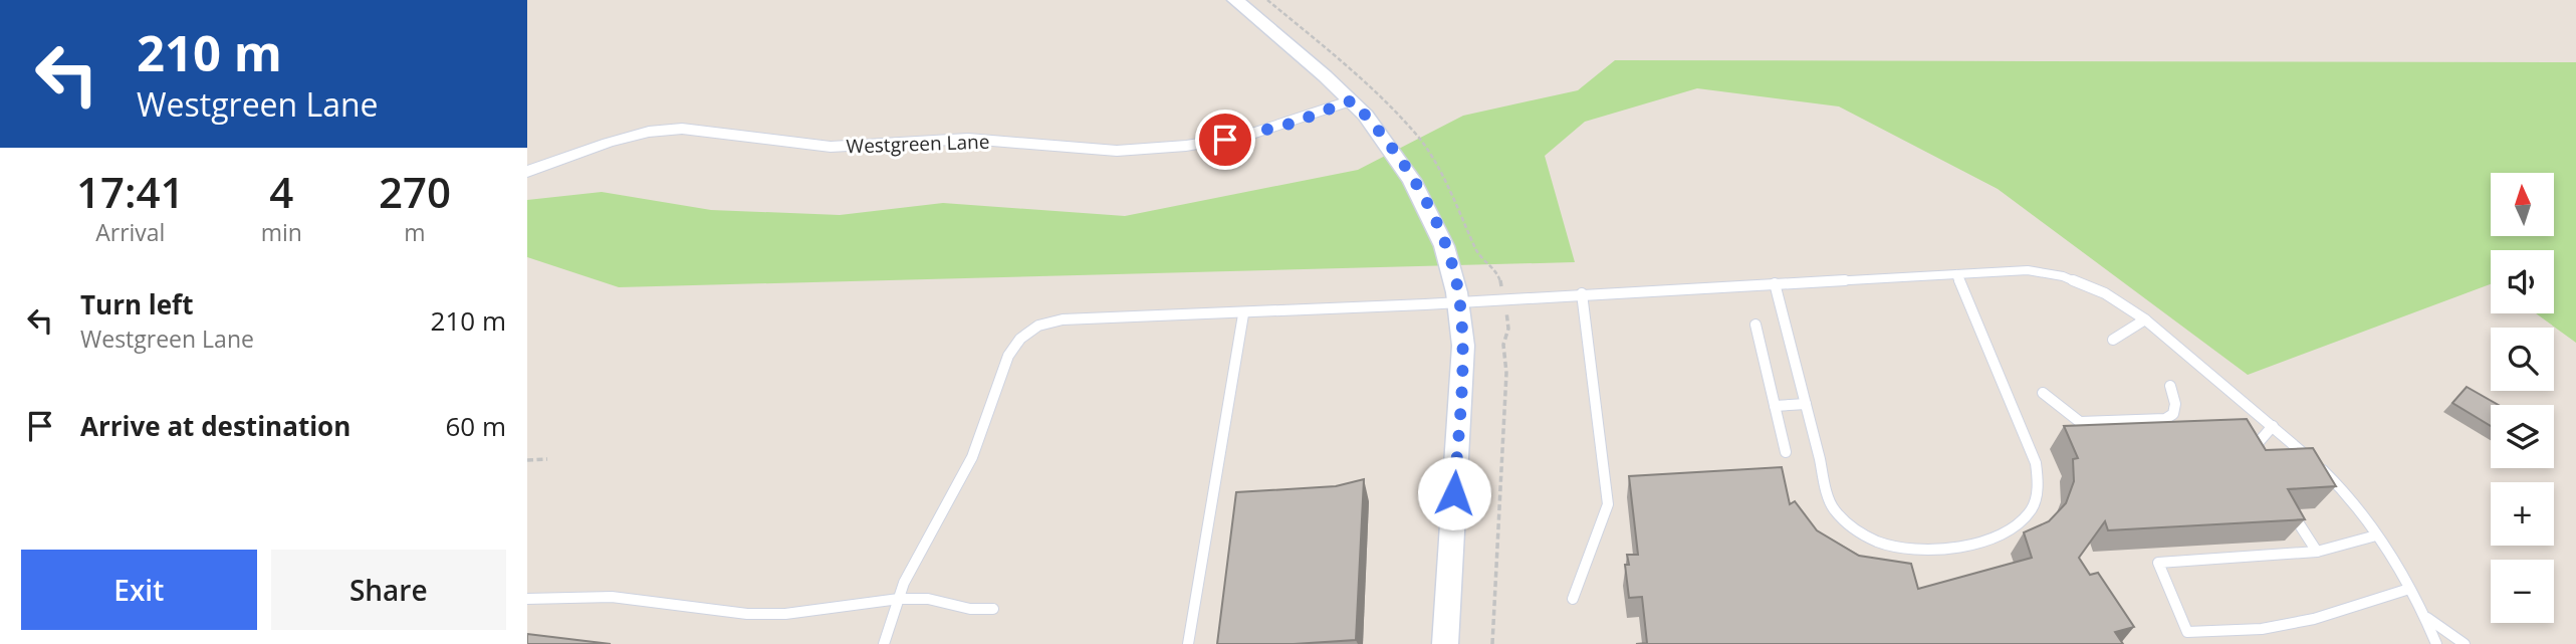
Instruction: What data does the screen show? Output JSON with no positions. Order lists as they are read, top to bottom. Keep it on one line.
{"streets":{"street":["Westgreen Lane"]},"north":"top","page":{"turn":["210 m","Westgreen Lane"],"eta":["17:41","Arrival","4","min","270","m"],"map_buttons":["+","−"],"list":[{"name":"Turn left","note":"Westgreen Lane","value":"210 m"},{"name":"Arrive at destination","value":"60 m"}],"buttons":["Exit","Share"]}}
